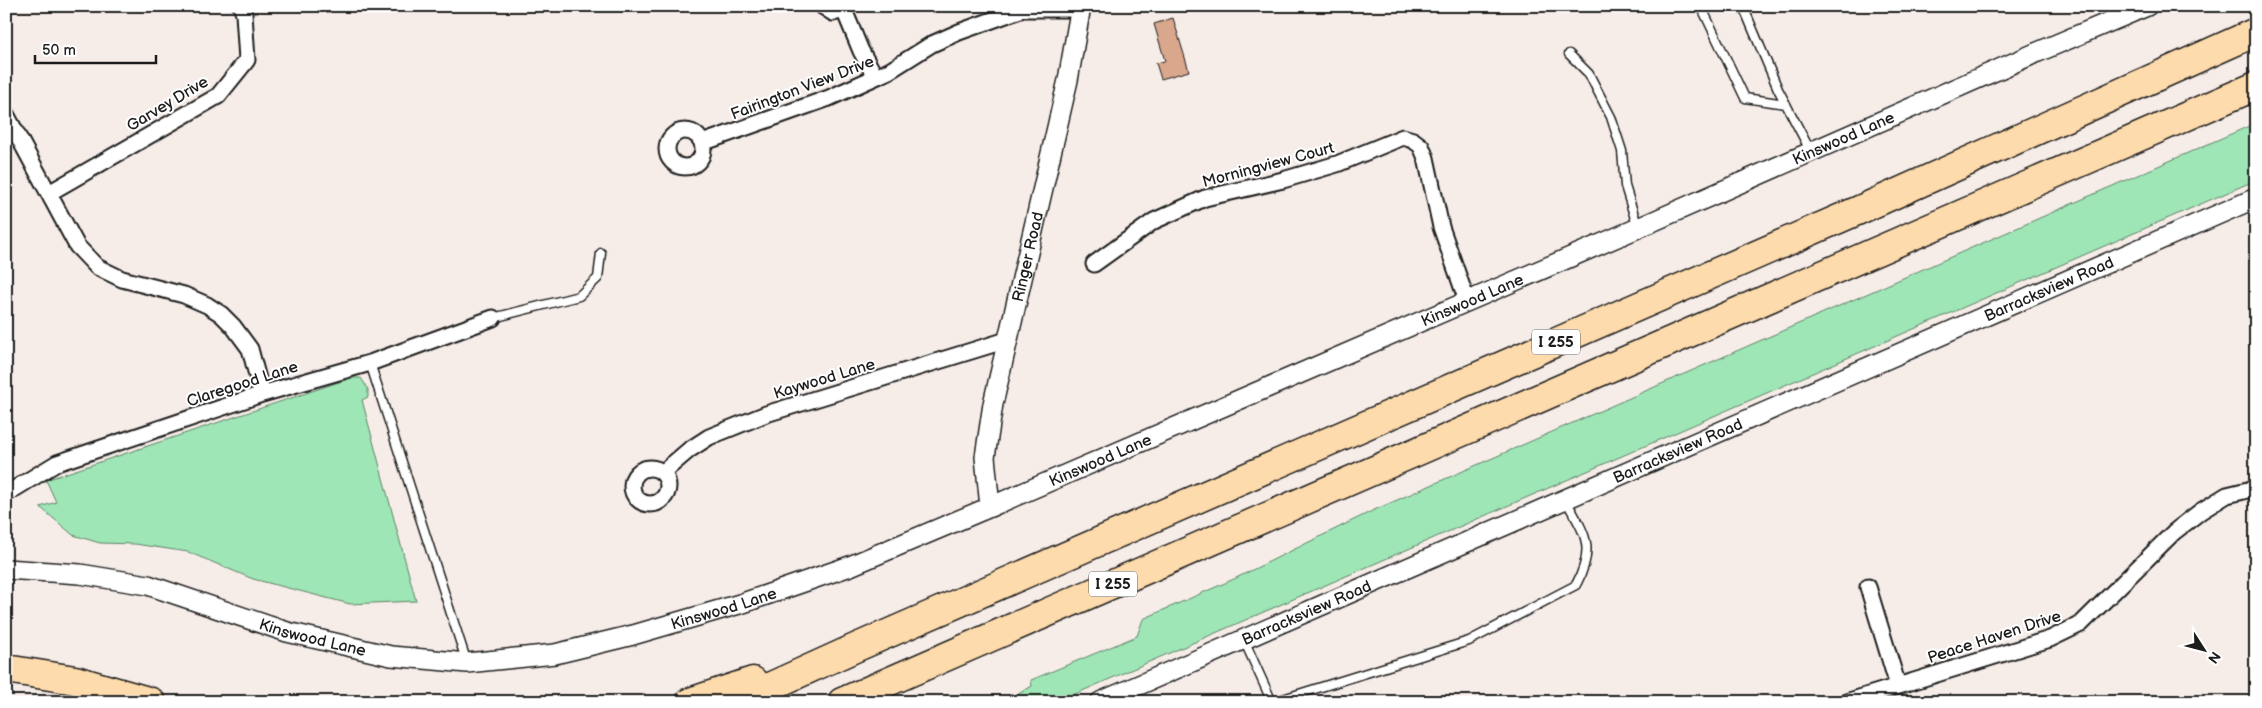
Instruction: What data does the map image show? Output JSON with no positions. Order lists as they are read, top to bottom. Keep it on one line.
{"streets":{"highway":["I 255"],"street":["Fairington View Drive","Garvey Drive","Kinswood Lane","Morningview Court","Ringer Road","Barracksview Road","Kaywood Lane","Claregood Lane","Peace Haven Drive"]},"crossings":[["Fairington View Drive","Ringer Road"],["Kinswood Lane","Morningview Court"],["Kinswood Lane","Ringer Road"],["Ringer Road","Kaywood Lane"]],"scale_bar":"50 m","north":"bottom right"}
